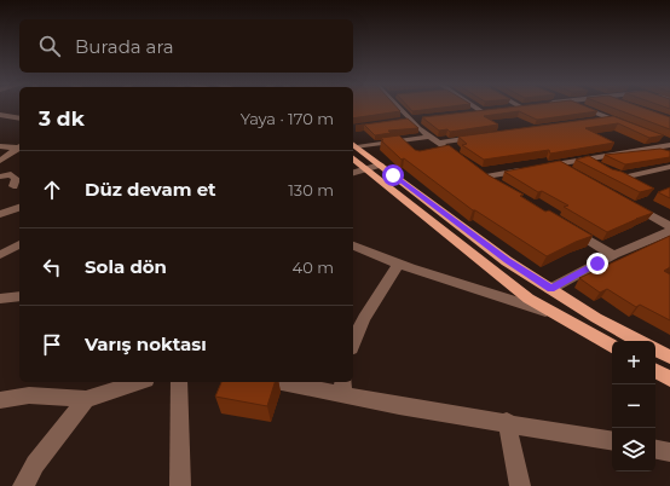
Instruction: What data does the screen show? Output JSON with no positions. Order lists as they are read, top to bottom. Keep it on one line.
{"page":{"search":"Burada ara","heading":["3 dk","Yaya · 170 m"],"list":[["Düz devam et","130 m"],["Sola dön","40 m"],"Varış noktası"],"map_buttons":["+","−"]}}
